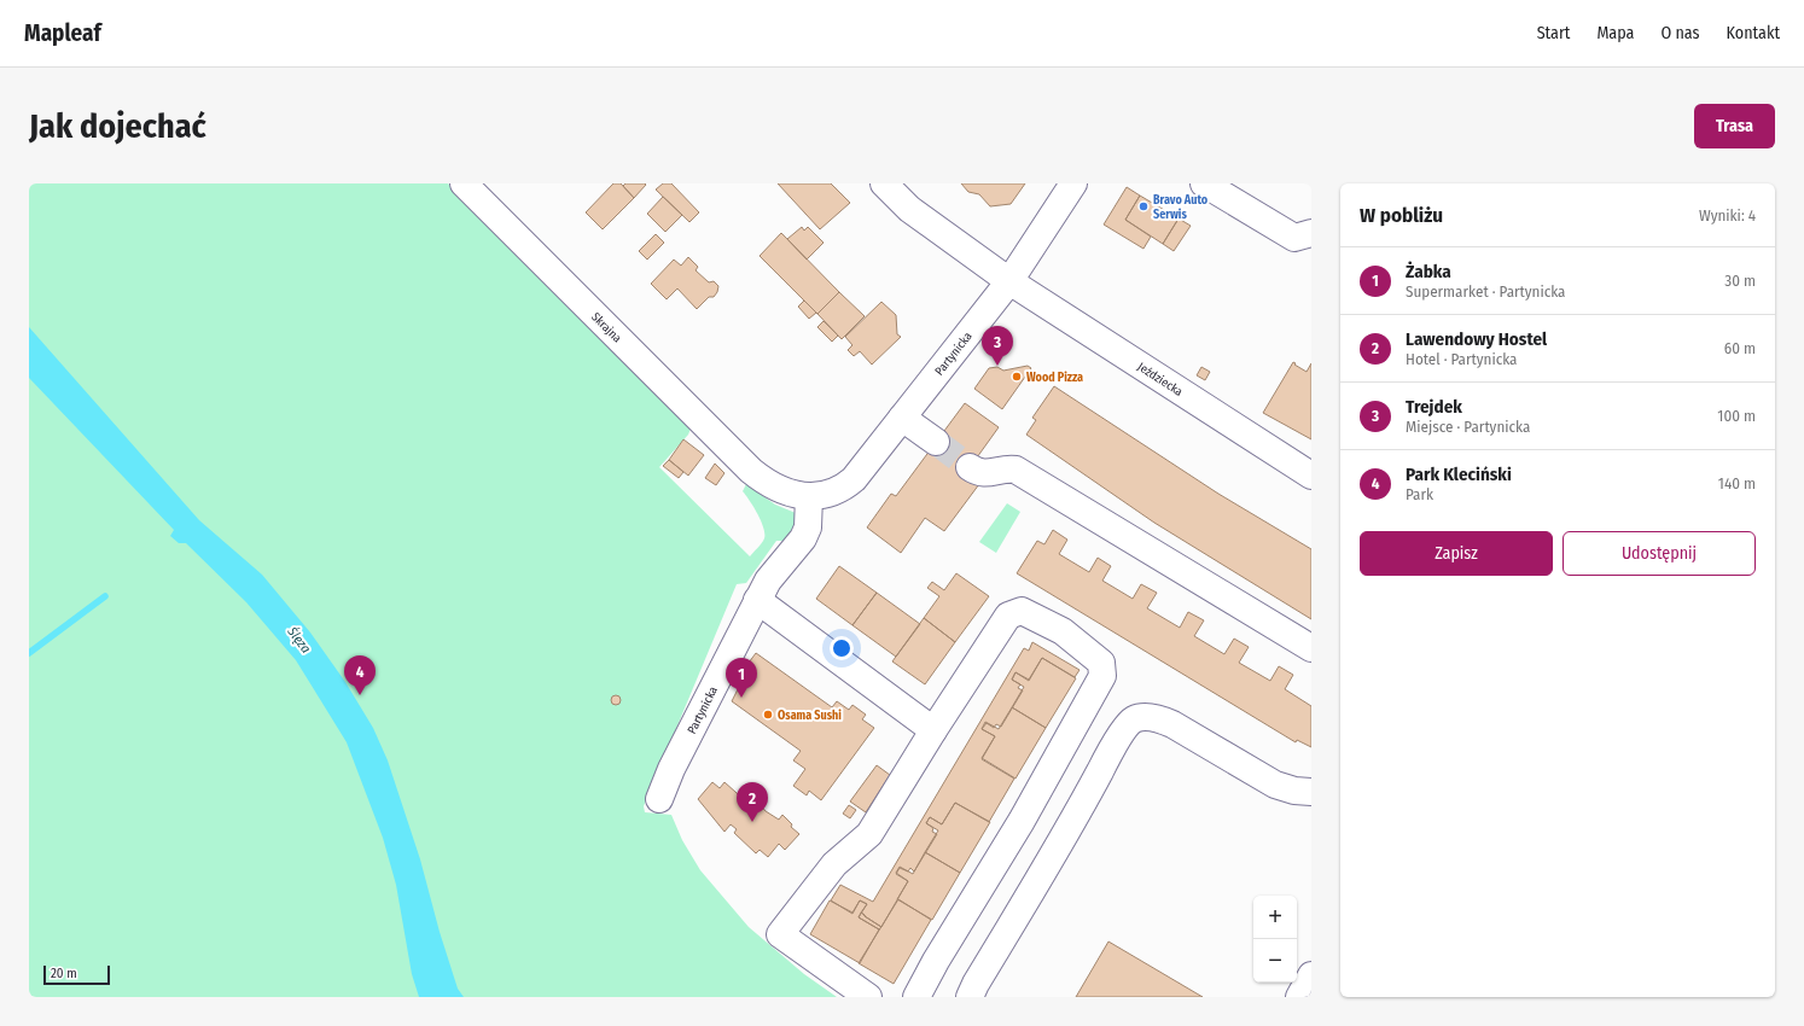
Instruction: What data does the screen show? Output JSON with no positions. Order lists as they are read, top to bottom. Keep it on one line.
{"streets":{"street":["Skrajna","Partynicka","Jeździecka"]},"crossings":[["Skrajna","Partynicka"],["Partynicka","Jeździecka"]],"water":["Ślęza"],"places":["Bravo Auto Serwis","Wood Pizza","Osama Sushi"],"scale_bar":"20 m","page":{"header":"Mapleaf","nav":["Start","Mapa","O nas","Kontakt"],"buttons":["Trasa",["Zapisz","Udostępnij"]],"title":"Jak dojechać","heading":["W pobliżu","Wyniki: 4"],"list":[{"mark":"1","name":"Żabka","note":"Supermarket · Partynicka","value":"30 m"},{"mark":"2","name":"Lawendowy Hostel","note":"Hotel · Partynicka","value":"60 m"},{"mark":"3","name":"Trejdek","note":"Miejsce · Partynicka","value":"100 m"},{"mark":"4","name":"Park Kleciński","note":"Park","value":"140 m"}],"pins":["3","4","1","2"],"map_buttons":["+","−"],"scale":"20 m"}}
